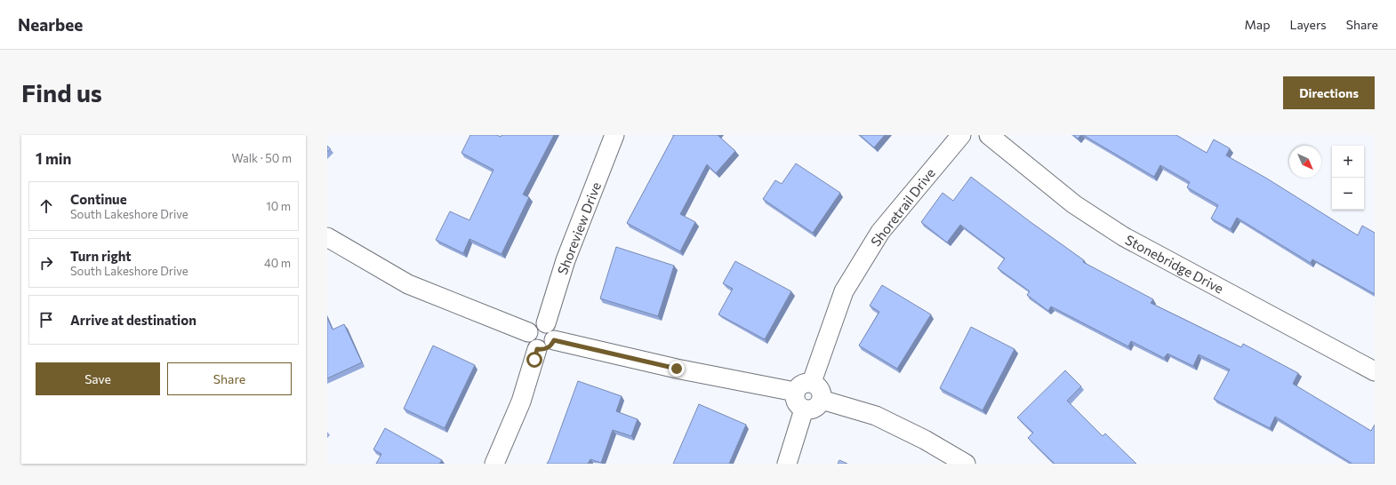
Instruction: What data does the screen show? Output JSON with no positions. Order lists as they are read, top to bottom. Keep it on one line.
{"streets":{"street":["Shoretrail Drive","Shoreview Drive","Stonebridge Drive"]},"north":"bottom right","page":{"header":"Nearbee","nav":["Map","Layers","Share"],"buttons":["Directions",["Save","Share"]],"title":"Find us","heading":["1 min","Walk · 50 m"],"map_buttons":["+","−"],"list":[["Continue","South Lakeshore Drive","10 m"],["Turn right","South Lakeshore Drive","40 m"],"Arrive at destination"]}}
